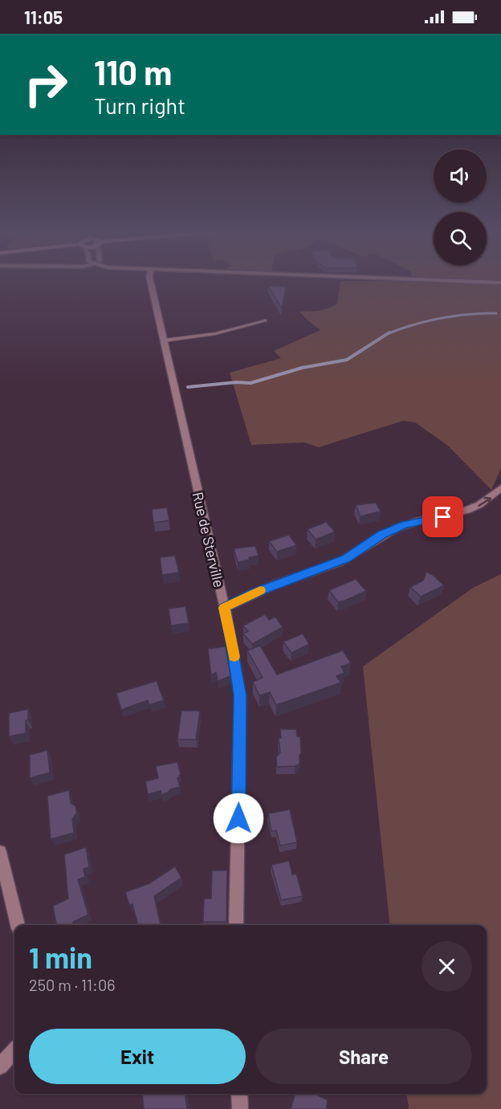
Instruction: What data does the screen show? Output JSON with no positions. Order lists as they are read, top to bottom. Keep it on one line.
{"streets":{"street":["Rue de Sterville"]},"page":{"status":"11:05","turn":["110 m","Turn right"],"heading":["1 min","250 m · 11:06"],"buttons":["Exit","Share"]}}
